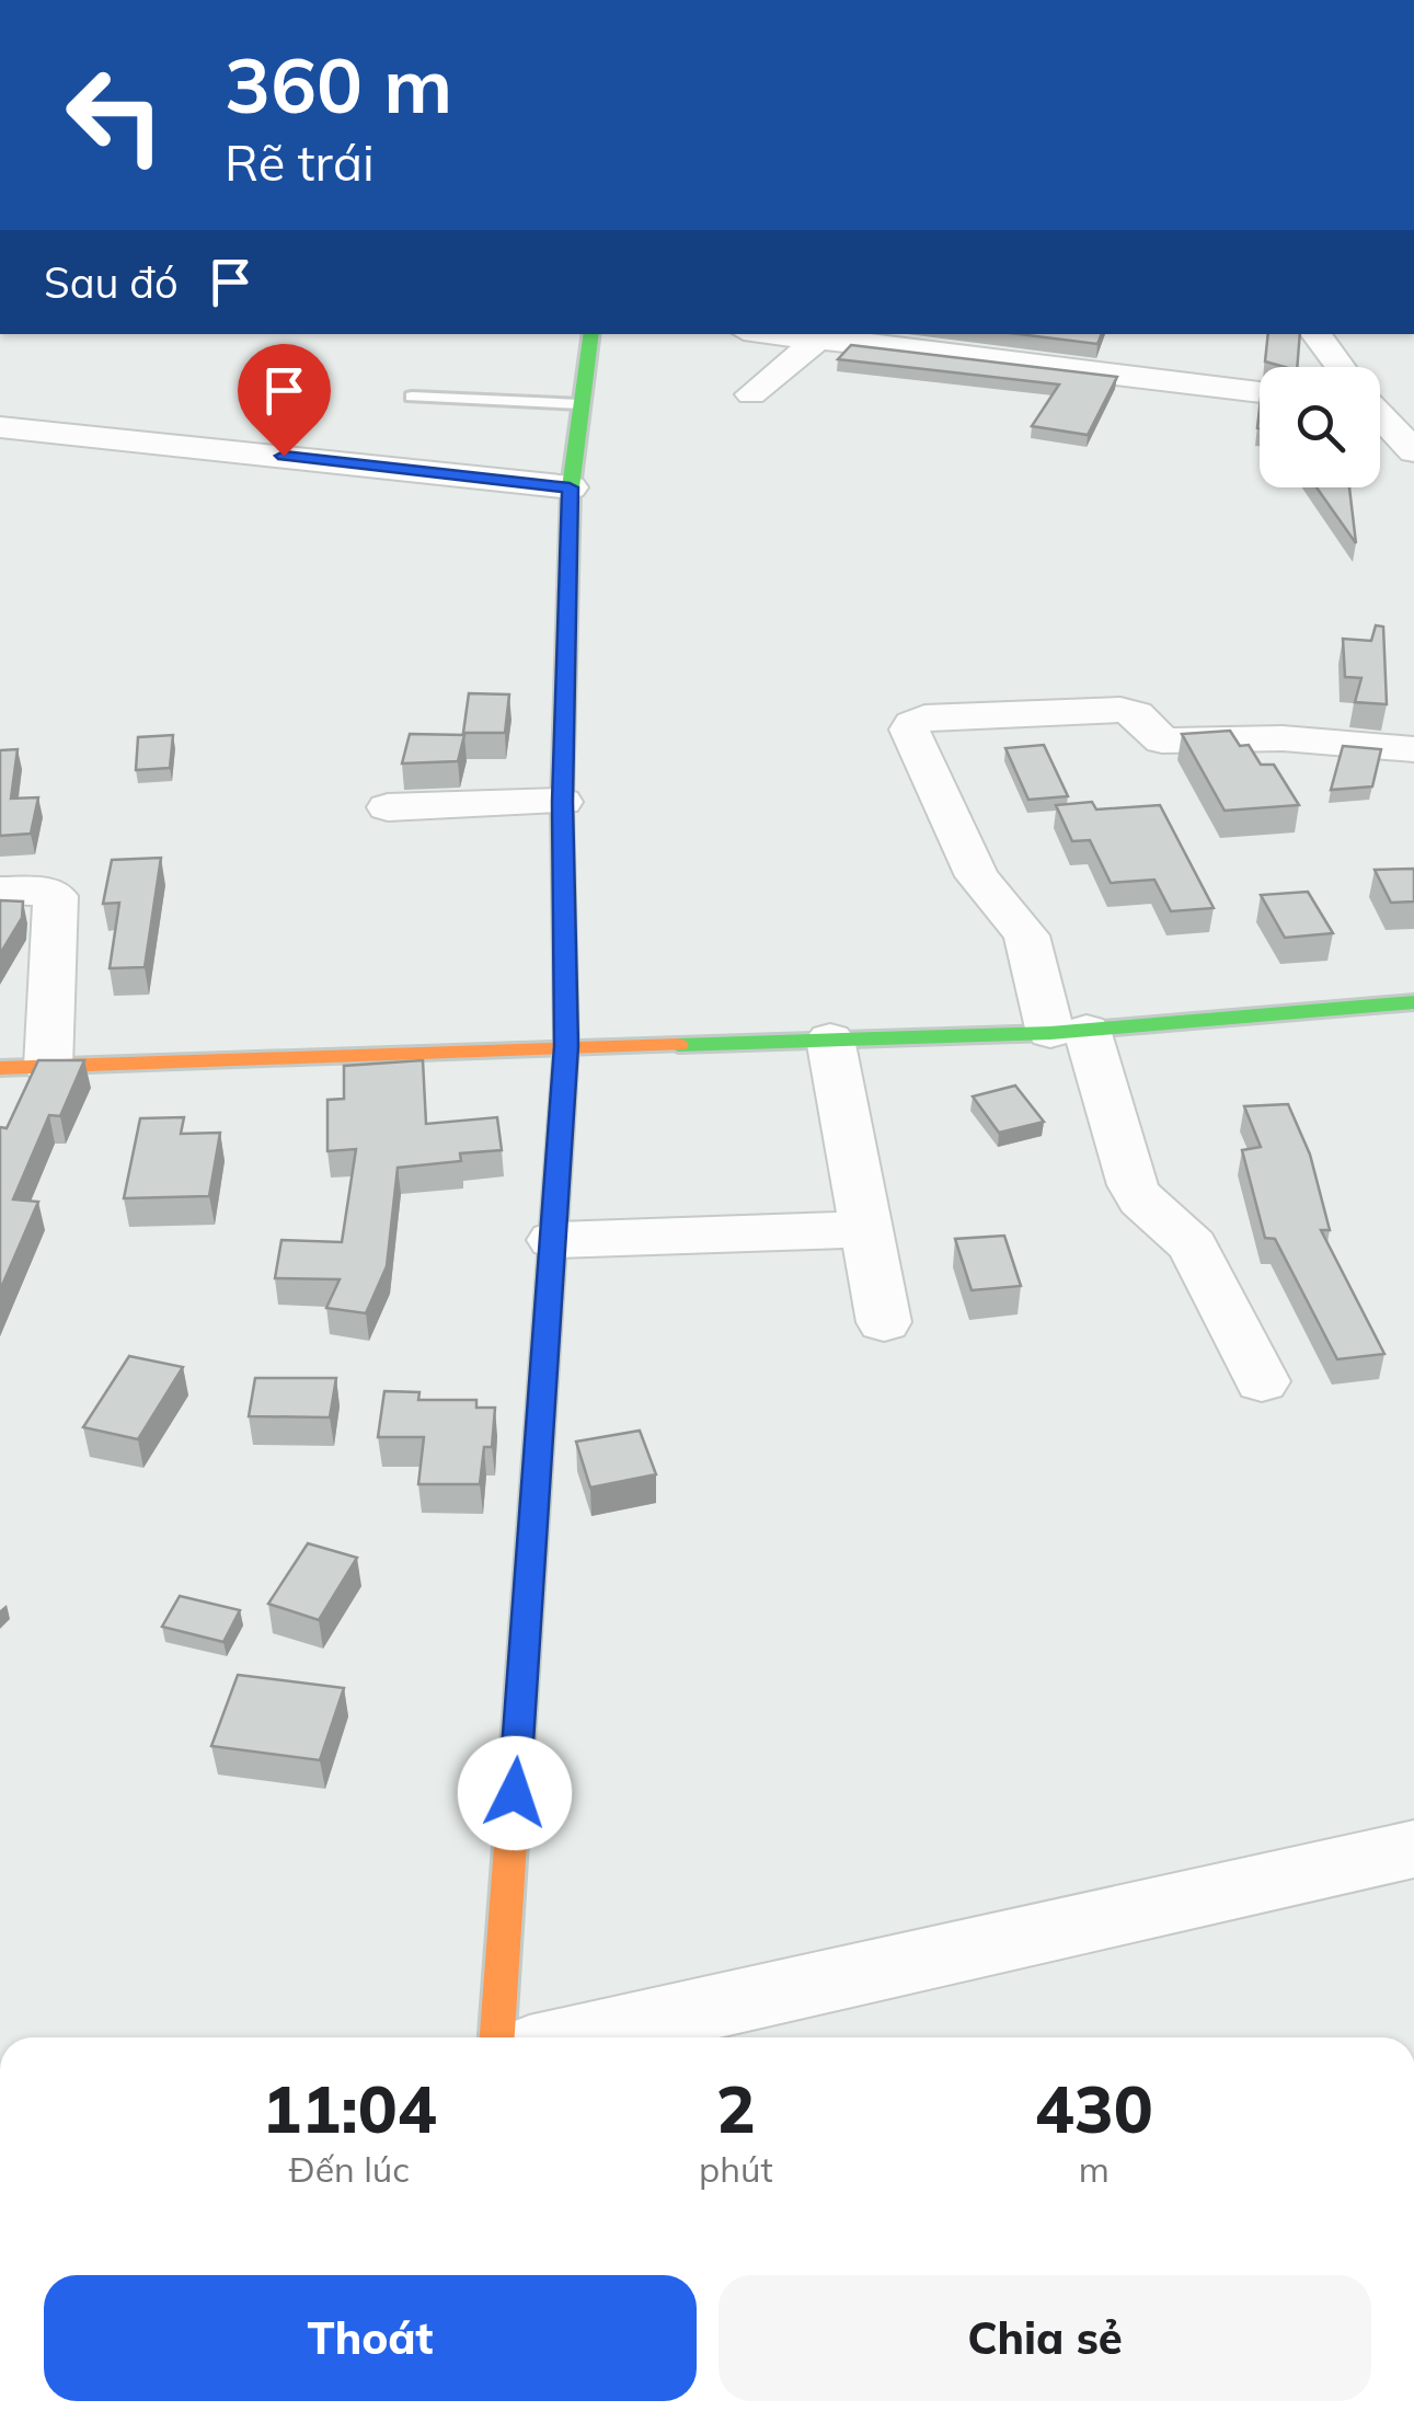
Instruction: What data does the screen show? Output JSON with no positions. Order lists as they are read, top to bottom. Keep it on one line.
{"page":{"turn":["360 m","Rẽ trái"],"then":"Sau đó","eta":["11:04","Đến lúc","2","phút","430","m"],"buttons":["Thoát","Chia sẻ"]}}
